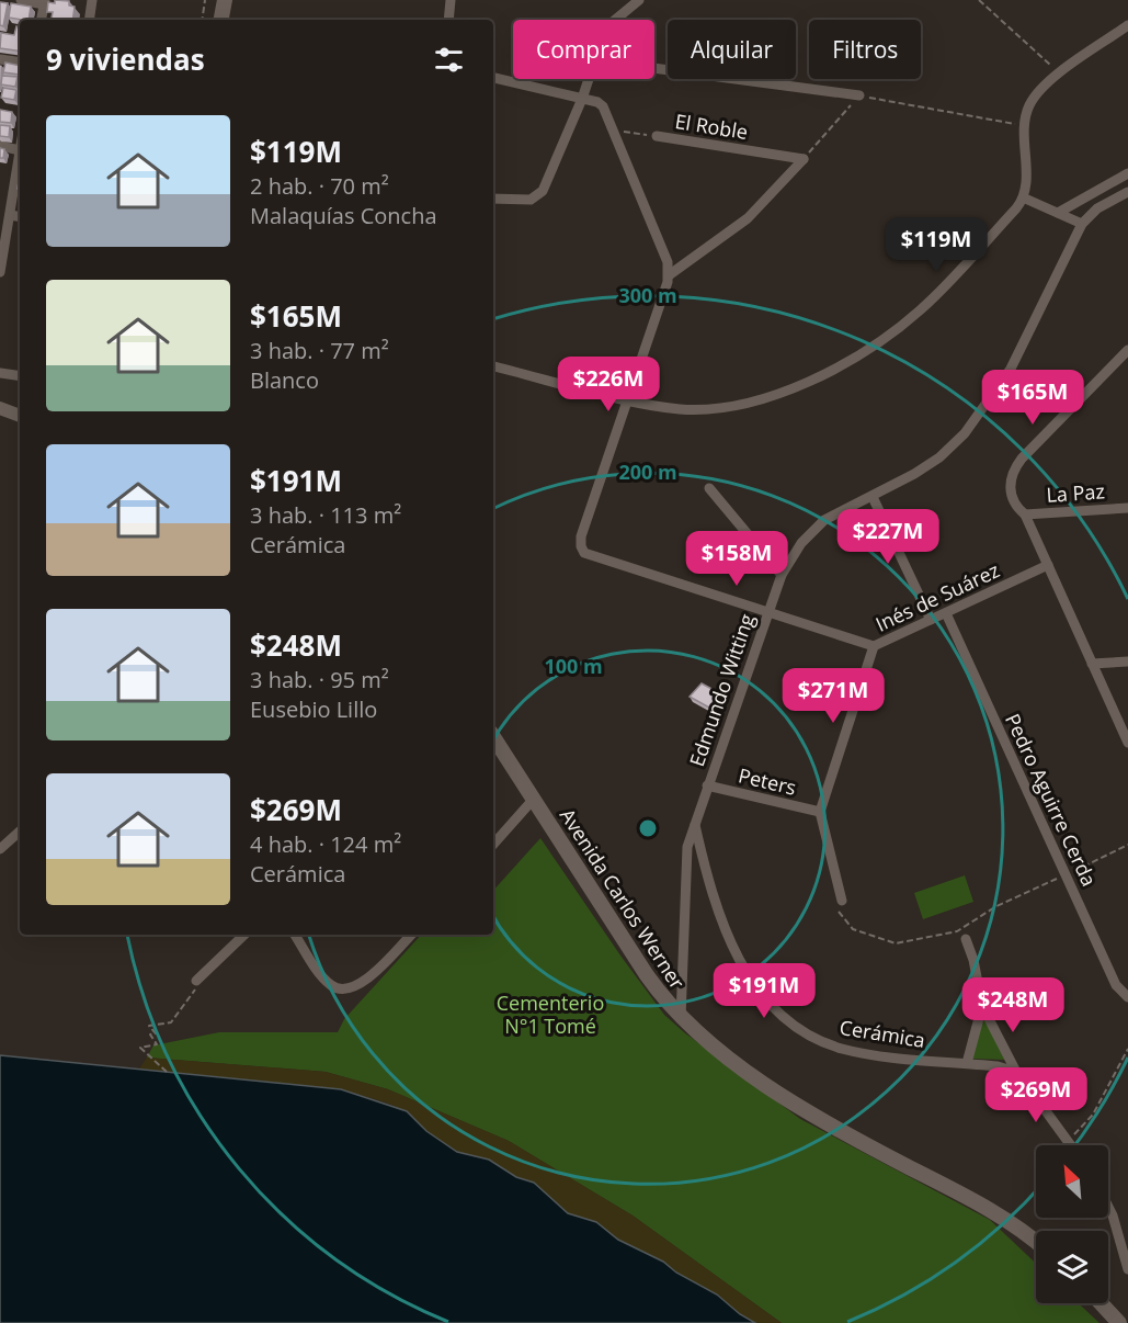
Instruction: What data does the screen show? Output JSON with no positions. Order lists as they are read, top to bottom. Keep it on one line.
{"streets":{"main road":["Avenida Carlos Werner"],"street":["El Roble","La Paz","Inés de Suárez","Edmundo Witting","Peters","Pedro Aguirre Cerda","Cerámica"]},"crossings":[["Inés de Suárez","Edmundo Witting"],["Inés de Suárez","Pedro Aguirre Cerda"],["Edmundo Witting","Peters"],["Edmundo Witting","Avenida Carlos Werner"],["Edmundo Witting","Cerámica"]],"parks":["Cementerio N°1 Tomé"],"north":"top left","page":{"chip":["Comprar","Alquilar","Filtros"],"heading":"9 viviendas","list":[{"name":"$119M","note":"2 hab. · 70 m² · Malaquías Concha"},{"name":"$165M","note":"3 hab. · 77 m² · Blanco"},{"name":"$191M","note":"3 hab. · 113 m² · Cerámica"},{"name":"$248M","note":"3 hab. · 95 m² · Eusebio Lillo"},{"name":"$269M","note":"4 hab. · 124 m² · Cerámica"}],"price":["$119M","$226M","$165M","$227M","$158M","$271M","$191M","$248M","$269M"]},"rings":["300 m","200 m","100 m"]}
